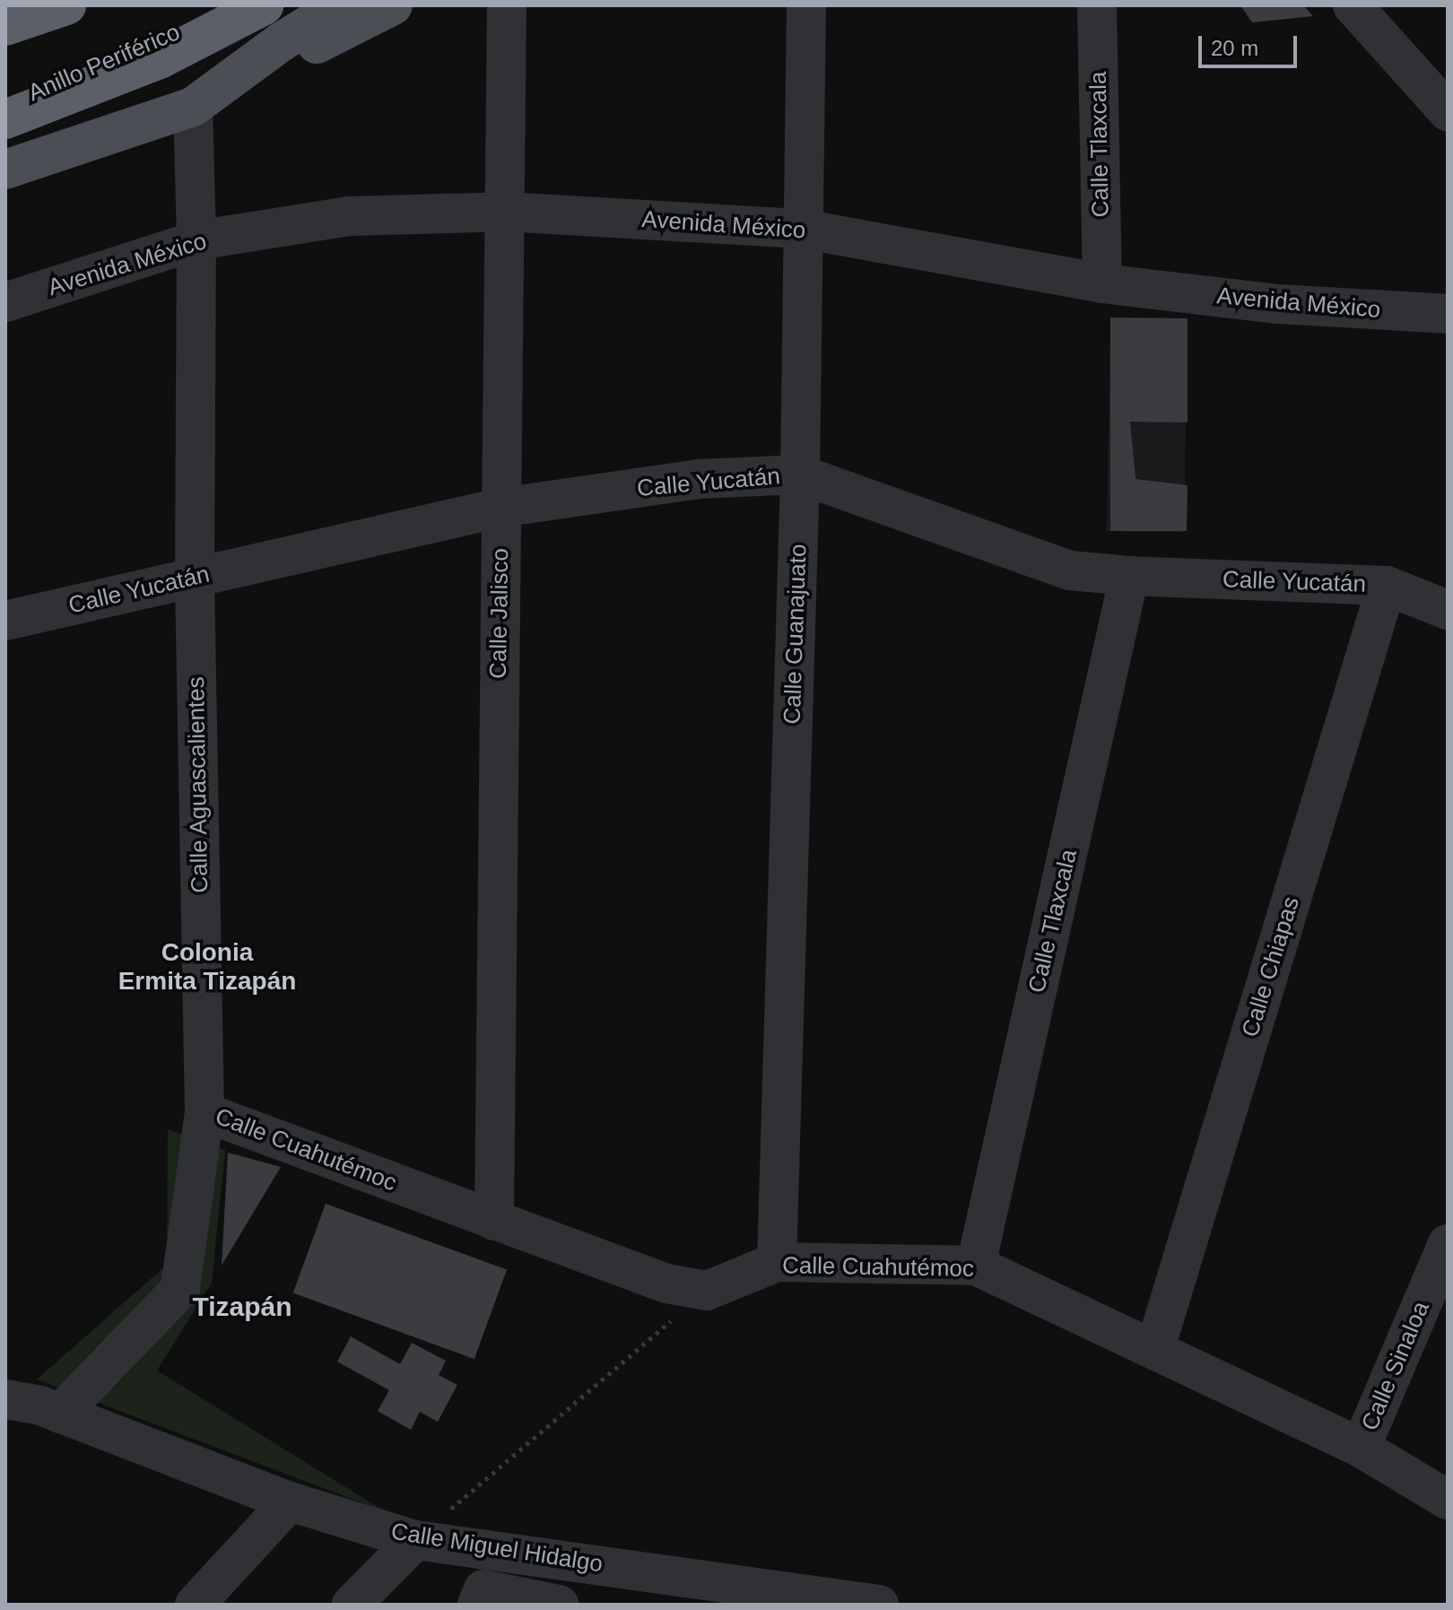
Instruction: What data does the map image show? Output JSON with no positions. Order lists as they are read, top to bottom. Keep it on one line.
{"streets":{"highway":["Anillo Periférico"],"street":["Calle Tlaxcala","Avenida México","Calle Yucatán","Calle Jalisco","Calle Guanajuato","Calle Aguascalientes","Calle Chiapas","Calle Cuahutémoc","Calle Sinaloa","Calle Miguel Hidalgo"]},"crossings":[["Calle Tlaxcala","Avenida México"],["Calle Tlaxcala","Calle Yucatán"],["Calle Tlaxcala","Calle Cuahutémoc"],["Avenida México","Calle Jalisco"],["Avenida México","Calle Guanajuato"],["Avenida México","Calle Aguascalientes"],["Calle Yucatán","Calle Jalisco"],["Calle Yucatán","Calle Guanajuato"],["Calle Yucatán","Calle Aguascalientes"],["Calle Yucatán","Calle Chiapas"],["Calle Jalisco","Calle Cuahutémoc"],["Calle Guanajuato","Calle Cuahutémoc"],["Calle Aguascalientes","Calle Cuahutémoc"],["Calle Aguascalientes","Calle Miguel Hidalgo"],["Calle Chiapas","Calle Cuahutémoc"],["Calle Cuahutémoc","Calle Sinaloa"]],"districts":["Colonia Ermita Tizapán","Tizapán"],"scale_bar":"20 m"}
